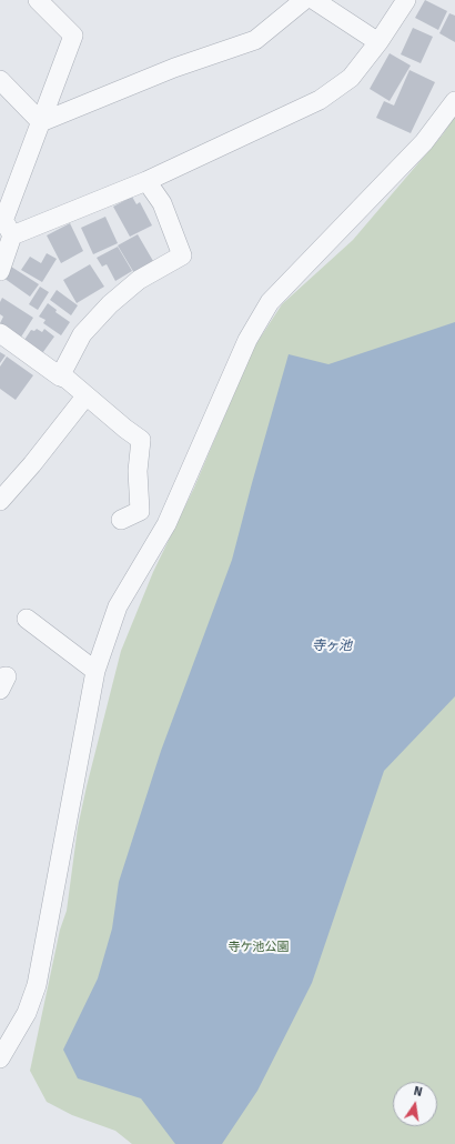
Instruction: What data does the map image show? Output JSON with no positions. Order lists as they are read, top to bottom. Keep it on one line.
{"water":["寺ヶ池"],"parks":["寺ケ池公園"],"north":"top"}
